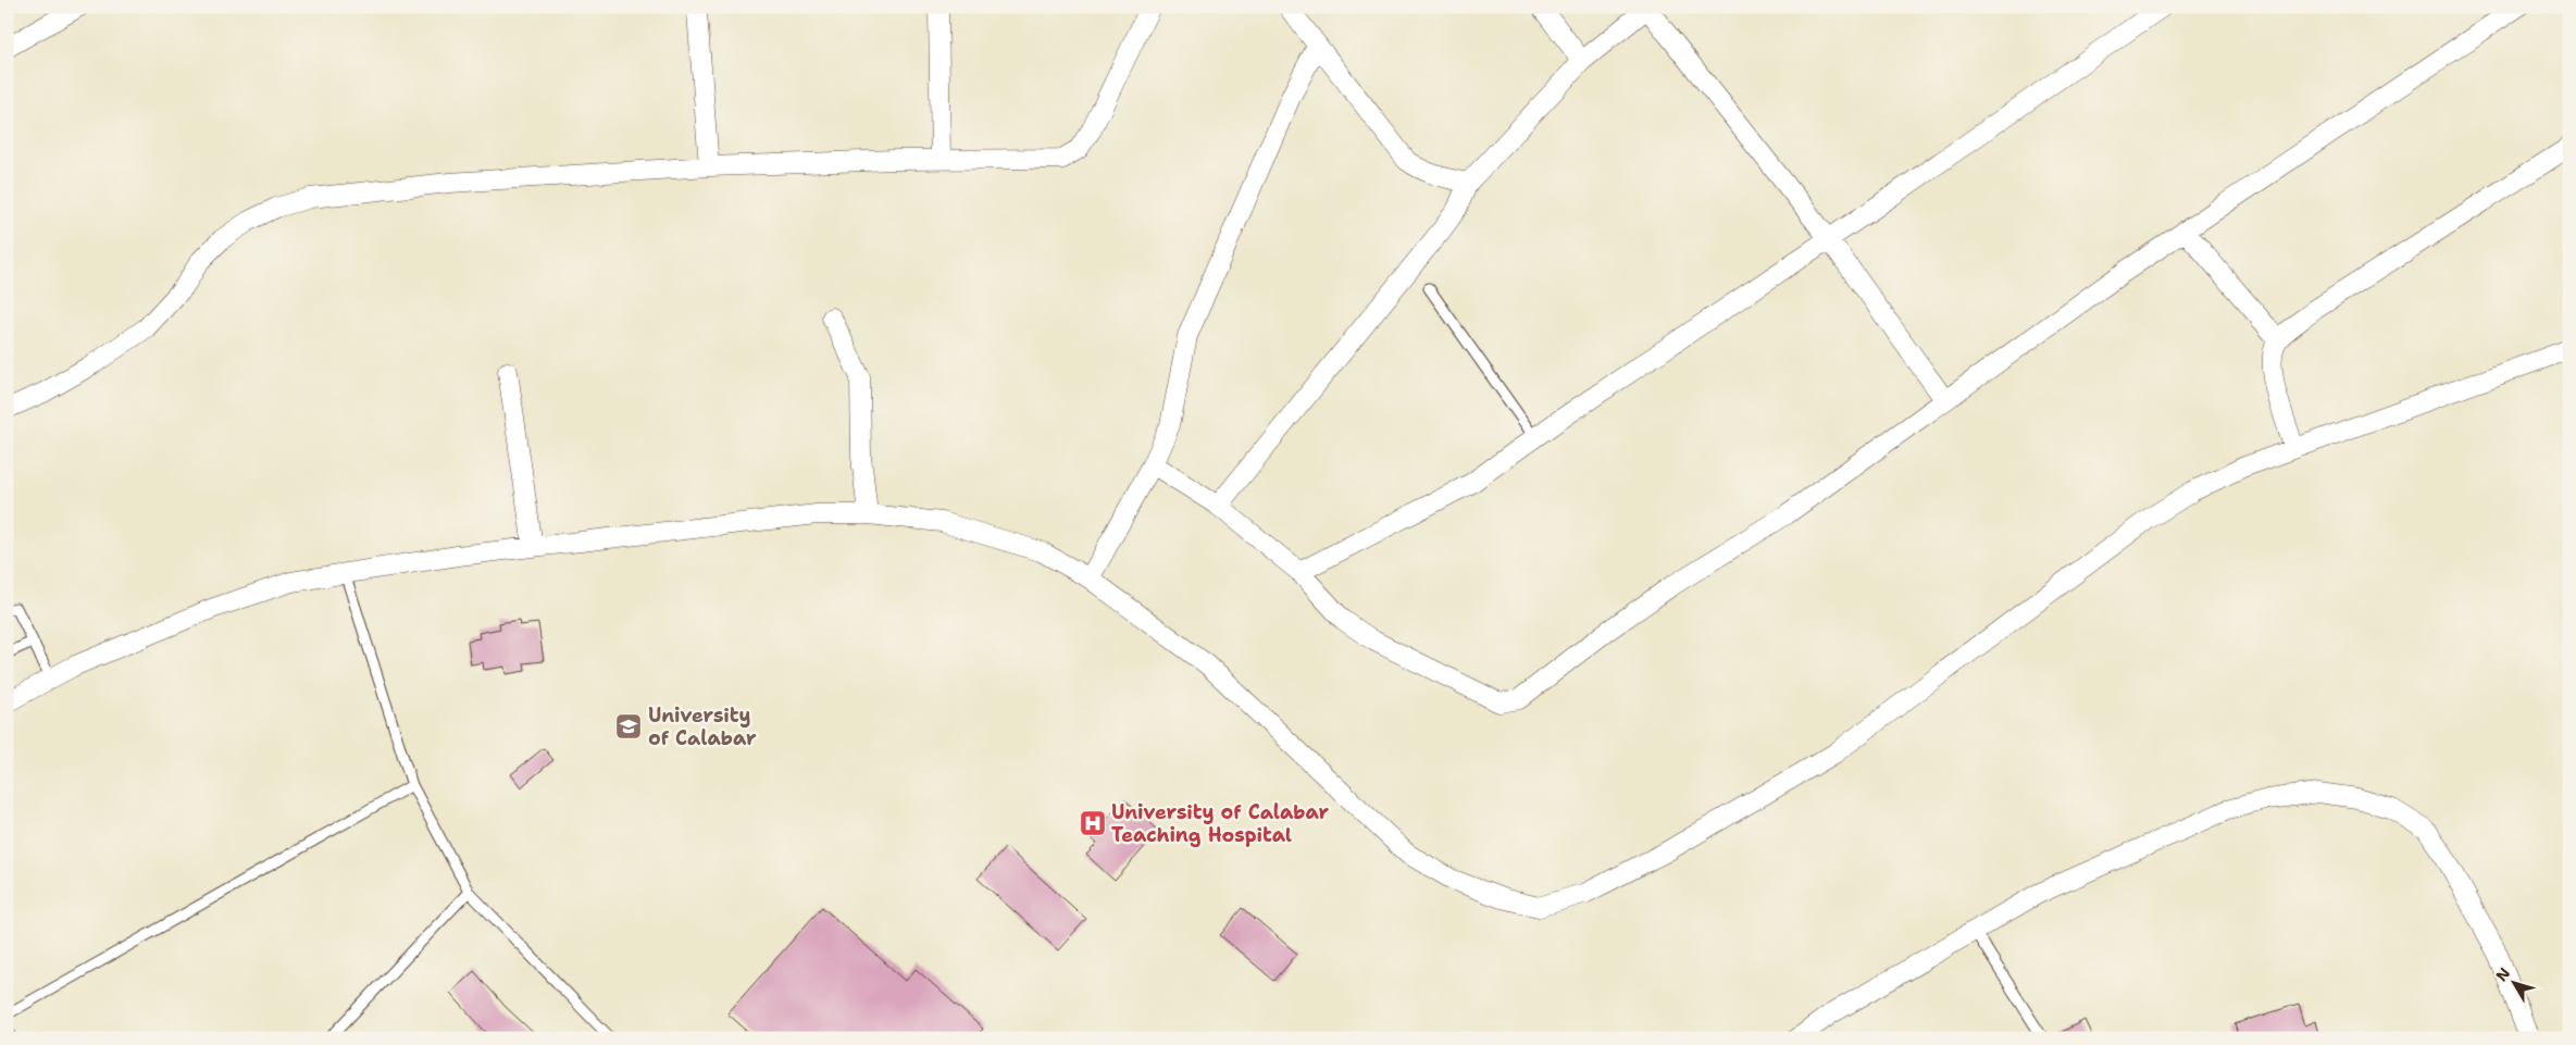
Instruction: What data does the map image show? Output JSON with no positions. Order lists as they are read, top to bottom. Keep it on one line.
{"places":{"school or university":["University of Calabar"],"hospital":["University of Calabar Teaching Hospital"]},"north":"top left"}
